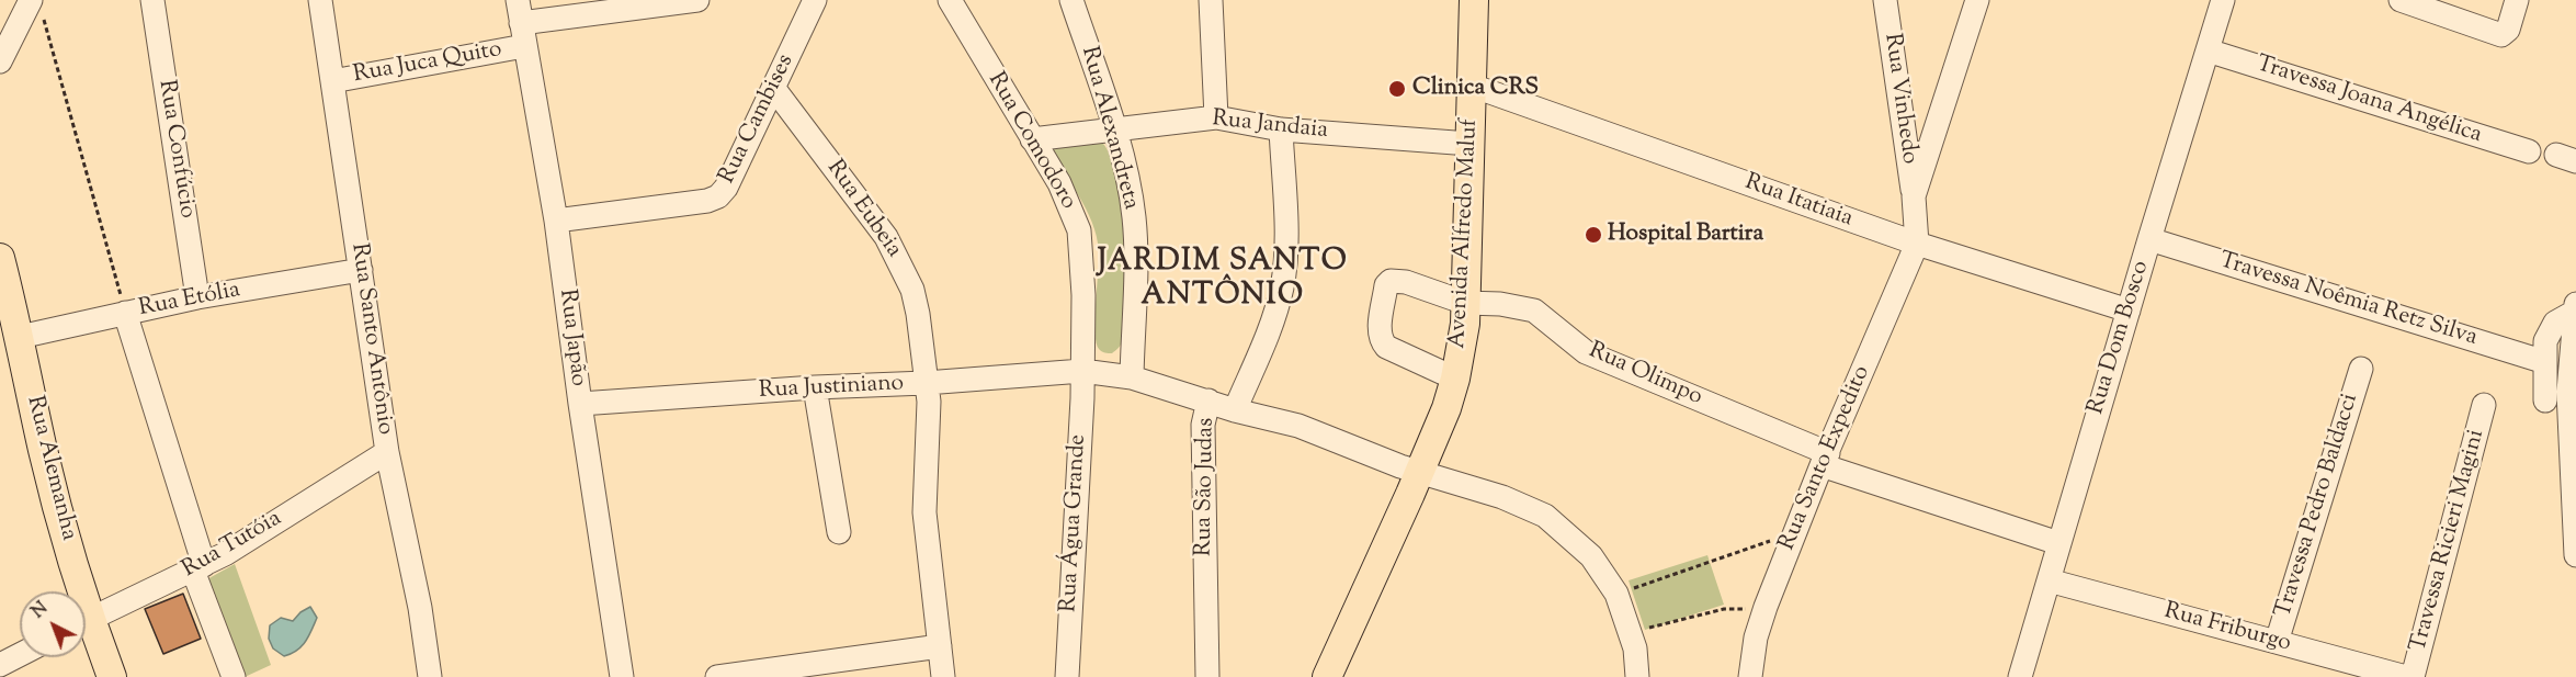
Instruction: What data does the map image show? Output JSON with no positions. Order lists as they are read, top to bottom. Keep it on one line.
{"streets":{"main road":["Avenida Alfredo Maluf","Rua Alemanha"],"street":["Rua Juca Quito","Rua Vinhedo","Travessa Joana Angélica","Rua Cambises","Rua Jandaia","Rua Alexandreta","Rua Comodoro","Rua Confúcio","Rua Itatiaia","Rua Eubeia","Rua Etólia","Travessa Noêmia Retz Silva","Rua Japão","Rua Dom Bosco","Rua Santo Antônio","Rua Olimpo","Rua Justiniano","Rua Santo Expedito","Rua São Judas","Travessa Pedro Baldacci","Rua Água Grande","Travessa Ricieri Magini","Rua Tutóia","Rua Friburgo"]},"crossings":[["Rua Juca Quito","Rua Japão"],["Rua Juca Quito","Rua Santo Antônio"],["Rua Vinhedo","Rua Itatiaia"],["Rua Vinhedo","Rua Santo Expedito"],["Travessa Joana Angélica","Rua Dom Bosco"],["Rua Cambises","Rua Eubeia"],["Rua Cambises","Rua Japão"],["Rua Jandaia","Rua Alexandreta"],["Rua Jandaia","Rua Comodoro"],["Rua Jandaia","Avenida Alfredo Maluf"],["Rua Alexandreta","Rua Justiniano"],["Rua Comodoro","Rua Justiniano"],["Rua Comodoro","Rua Água Grande"],["Rua Confúcio","Rua Etólia"],["Rua Itatiaia","Avenida Alfredo Maluf"],["Rua Itatiaia","Rua Dom Bosco"],["Rua Itatiaia","Rua Santo Expedito"],["Rua Eubeia","Rua Justiniano"],["Avenida Alfredo Maluf","Rua Olimpo"],["Avenida Alfredo Maluf","Rua São Judas"],["Rua Etólia","Rua Santo Antônio"],["Rua Etólia","Rua Alemanha"],["Travessa Noêmia Retz Silva","Rua Dom Bosco"],["Rua Japão","Rua Justiniano"],["Rua Dom Bosco","Rua Olimpo"],["Rua Dom Bosco","Rua Friburgo"],["Rua Santo Antônio","Rua Tutóia"],["Rua Olimpo","Rua Santo Expedito"],["Rua Justiniano","Rua São Judas"],["Rua Justiniano","Rua Água Grande"],["Travessa Pedro Baldacci","Rua Friburgo"]],"districts":["JARDIM SANTO ANTÔNIO"],"places":["Clinica CRS","Hospital Bartira"],"north":"top left"}
